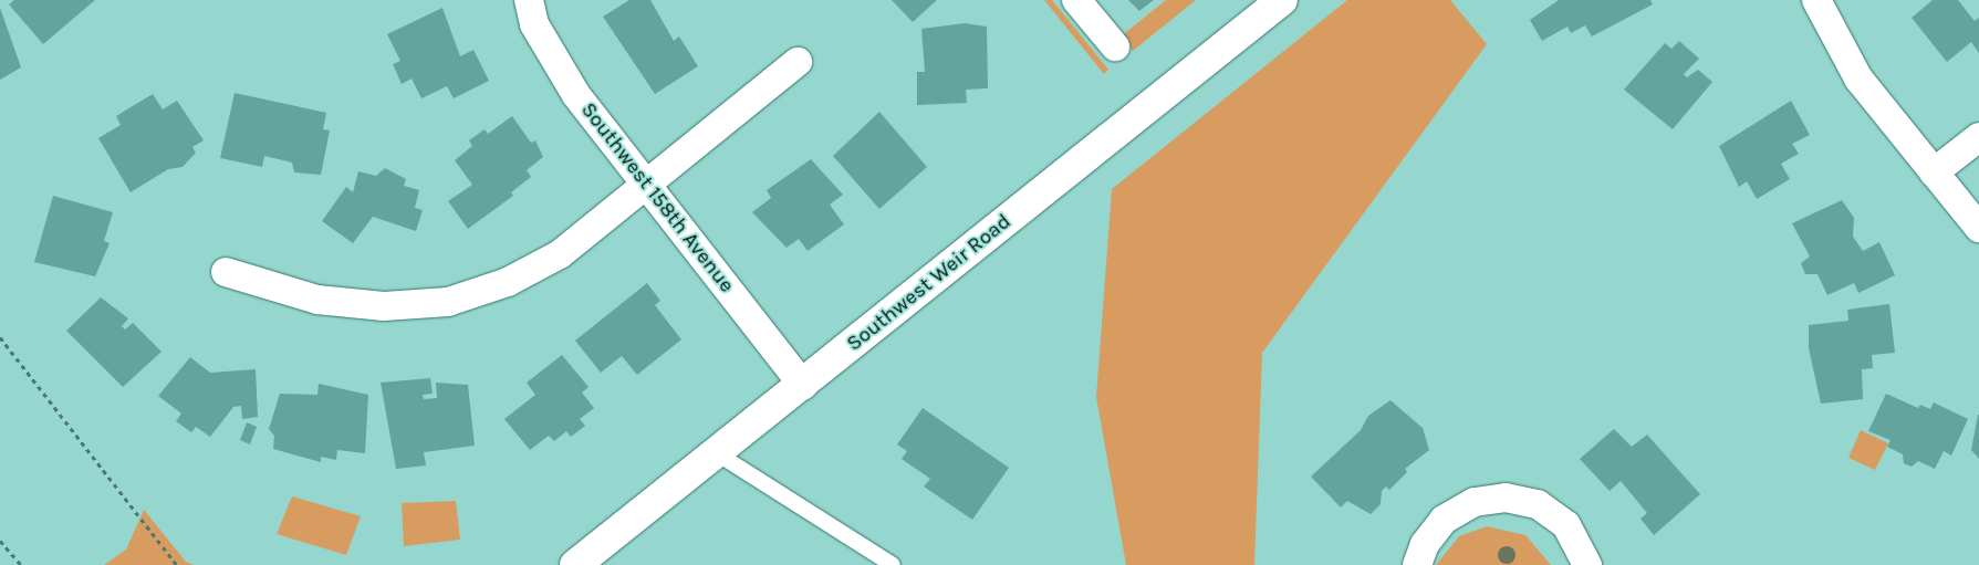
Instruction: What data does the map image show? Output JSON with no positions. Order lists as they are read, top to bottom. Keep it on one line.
{"streets":{"street":["Southwest 158th Avenue","Southwest Weir Road"]},"crossings":[["Southwest 158th Avenue","Southwest Weir Road"]]}
